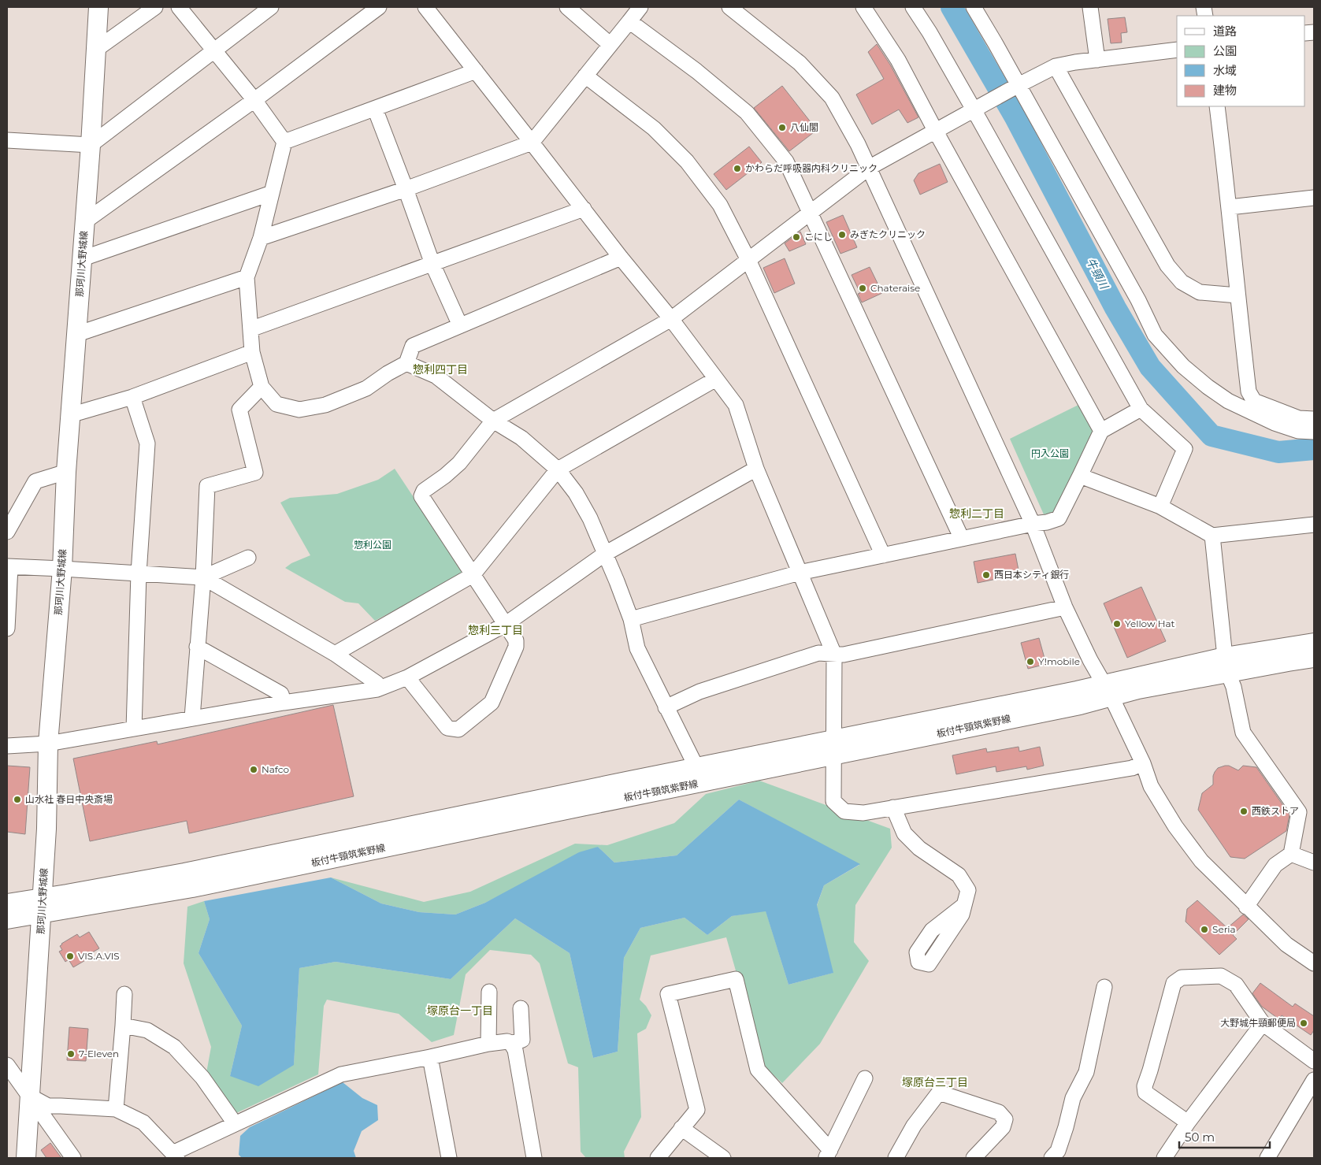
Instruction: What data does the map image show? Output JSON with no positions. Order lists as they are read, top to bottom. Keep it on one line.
{"streets":{"main road":["那珂川大野城線","板付牛頸筑紫野線"]},"crossings":[["那珂川大野城線","板付牛頸筑紫野線"]],"districts":["惣利四丁目","惣利二丁目","惣利三丁目","塚原台一丁目","塚原台三丁目"],"water":["牛頸川"],"parks":["円入公園","惣利公園"],"places":["八仙閣","かわらだ呼吸器内科クリニック","みぎたクリニック","こにし","Chateraise","西日本シティ銀行","Yellow Hat","Y!mobile","Nafco","山水社 春日中央斎場","西鉄ストア","Seria","VIS.A.VIS","大野城牛頸郵便局","7-Eleven"],"legend":["道路","公園","水域","建物"],"scale_bar":"50 m"}
